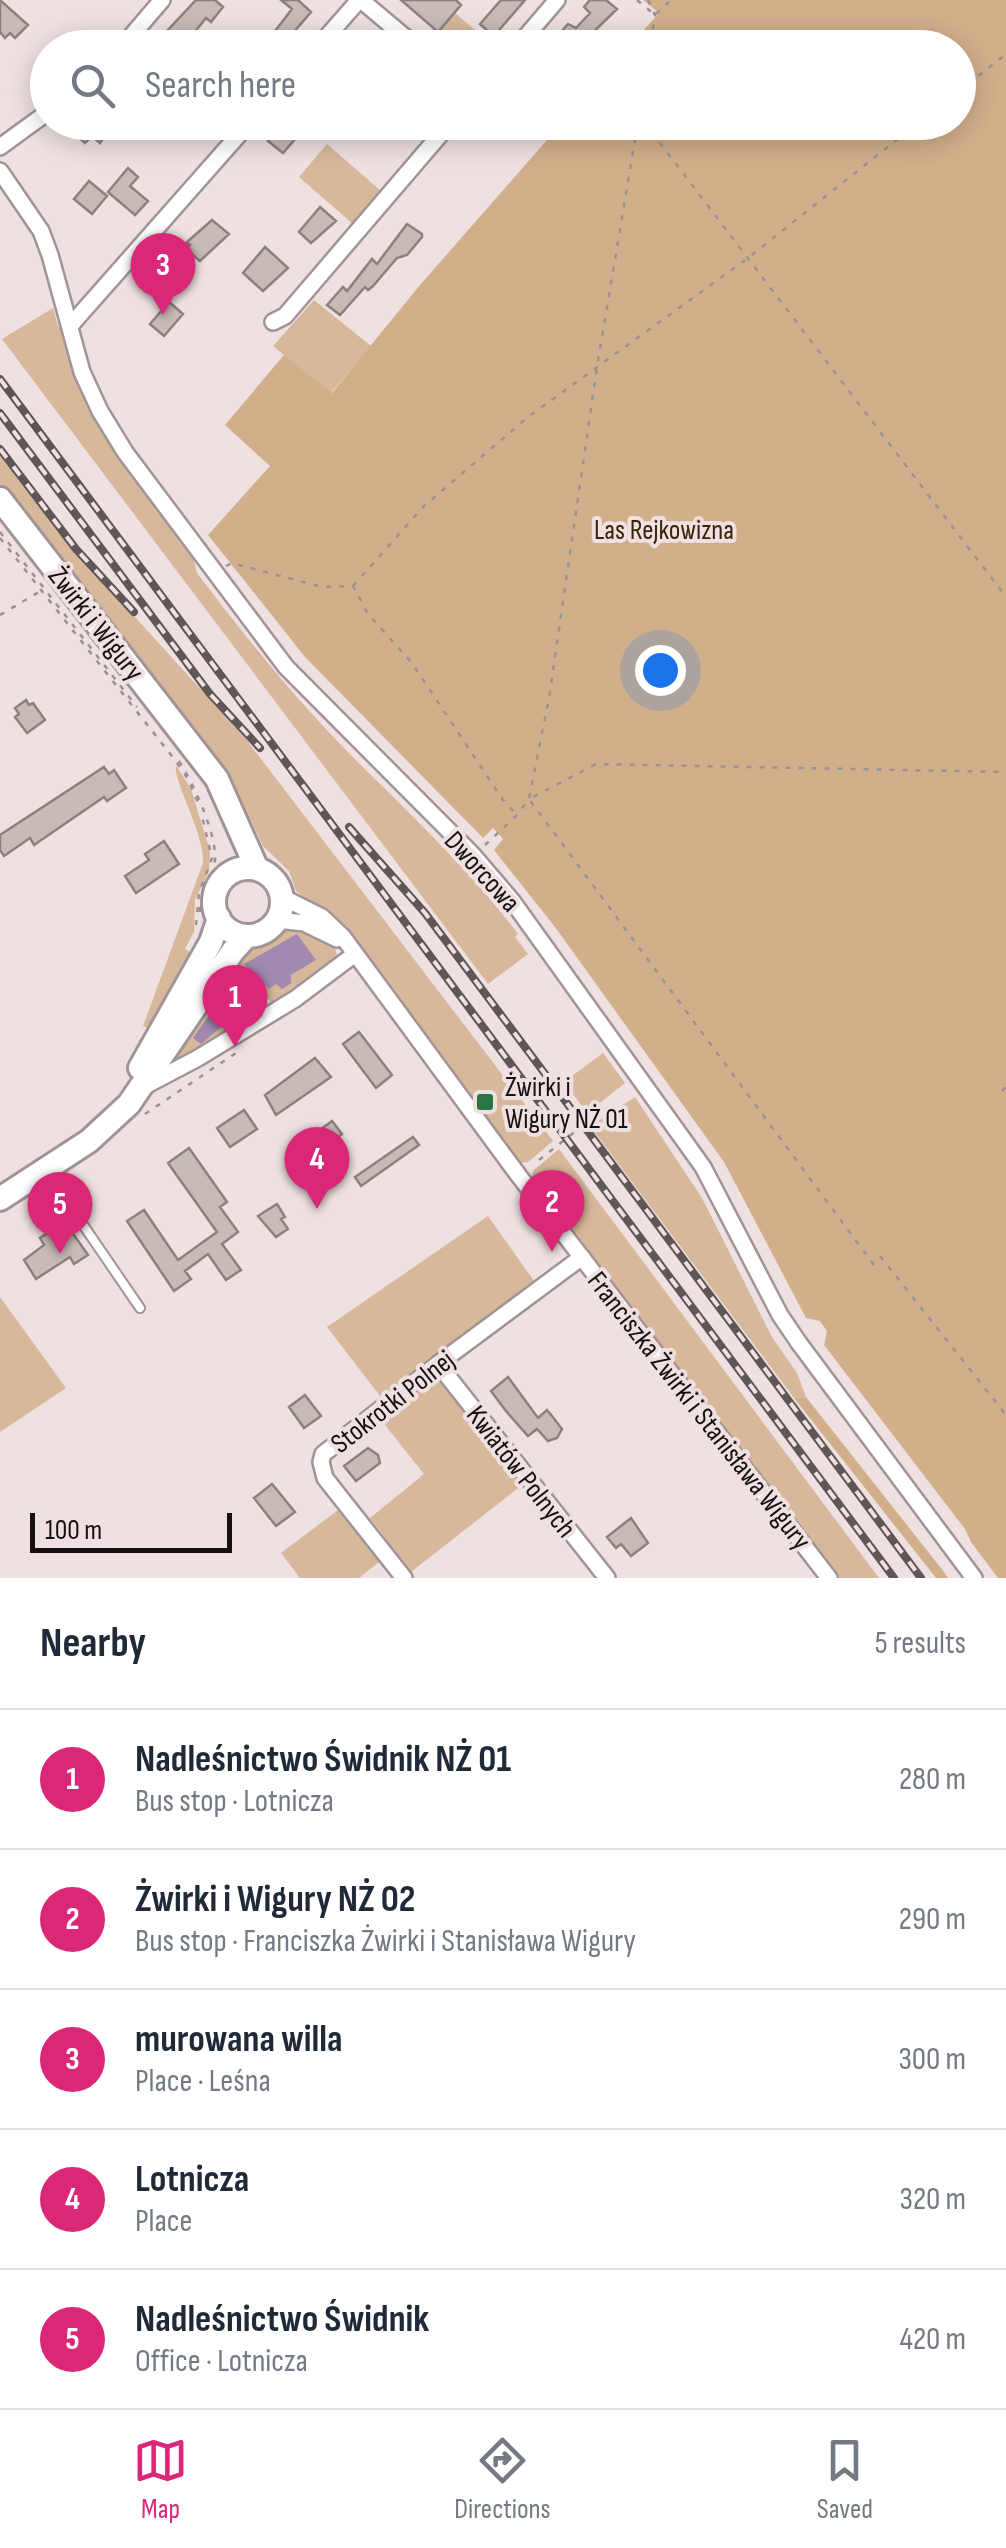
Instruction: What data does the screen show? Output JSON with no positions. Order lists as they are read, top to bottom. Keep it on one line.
{"streets":{"main road":["Żwirki i Wigury"],"street":["Dworcowa","Stokrotki Polnej","Franciszka Żwirki i Stanisława Wigury","Kwiatów Polnych"]},"crossings":[["Stokrotki Polnej","Franciszka Żwirki i Stanisława Wigury"],["Stokrotki Polnej","Kwiatów Polnych"]],"parks":["Las Rejkowizna"],"places":{"transit":["Żwirki i Wigury NŻ 01"]},"scale_bar":"100 m","page":{"search":"Search here","pins":["3","1","4","2","5"],"scale":"100 m","heading":["Nearby","5 results"],"list":[{"mark":"1","name":"Nadleśnictwo Świdnik NŻ 01","note":"Bus stop · Lotnicza","value":"280 m"},{"mark":"2","name":"Żwirki i Wigury NŻ 02","note":"Bus stop · Franciszka Żwirki i Stanisława Wigury","value":"290 m"},{"mark":"3","name":"murowana willa","note":"Place · Leśna","value":"300 m"},{"mark":"4","name":"Lotnicza","note":"Place","value":"320 m"},{"mark":"5","name":"Nadleśnictwo Świdnik","note":"Office · Lotnicza","value":"420 m"}],"nav":["Map","Directions","Saved"]}}
